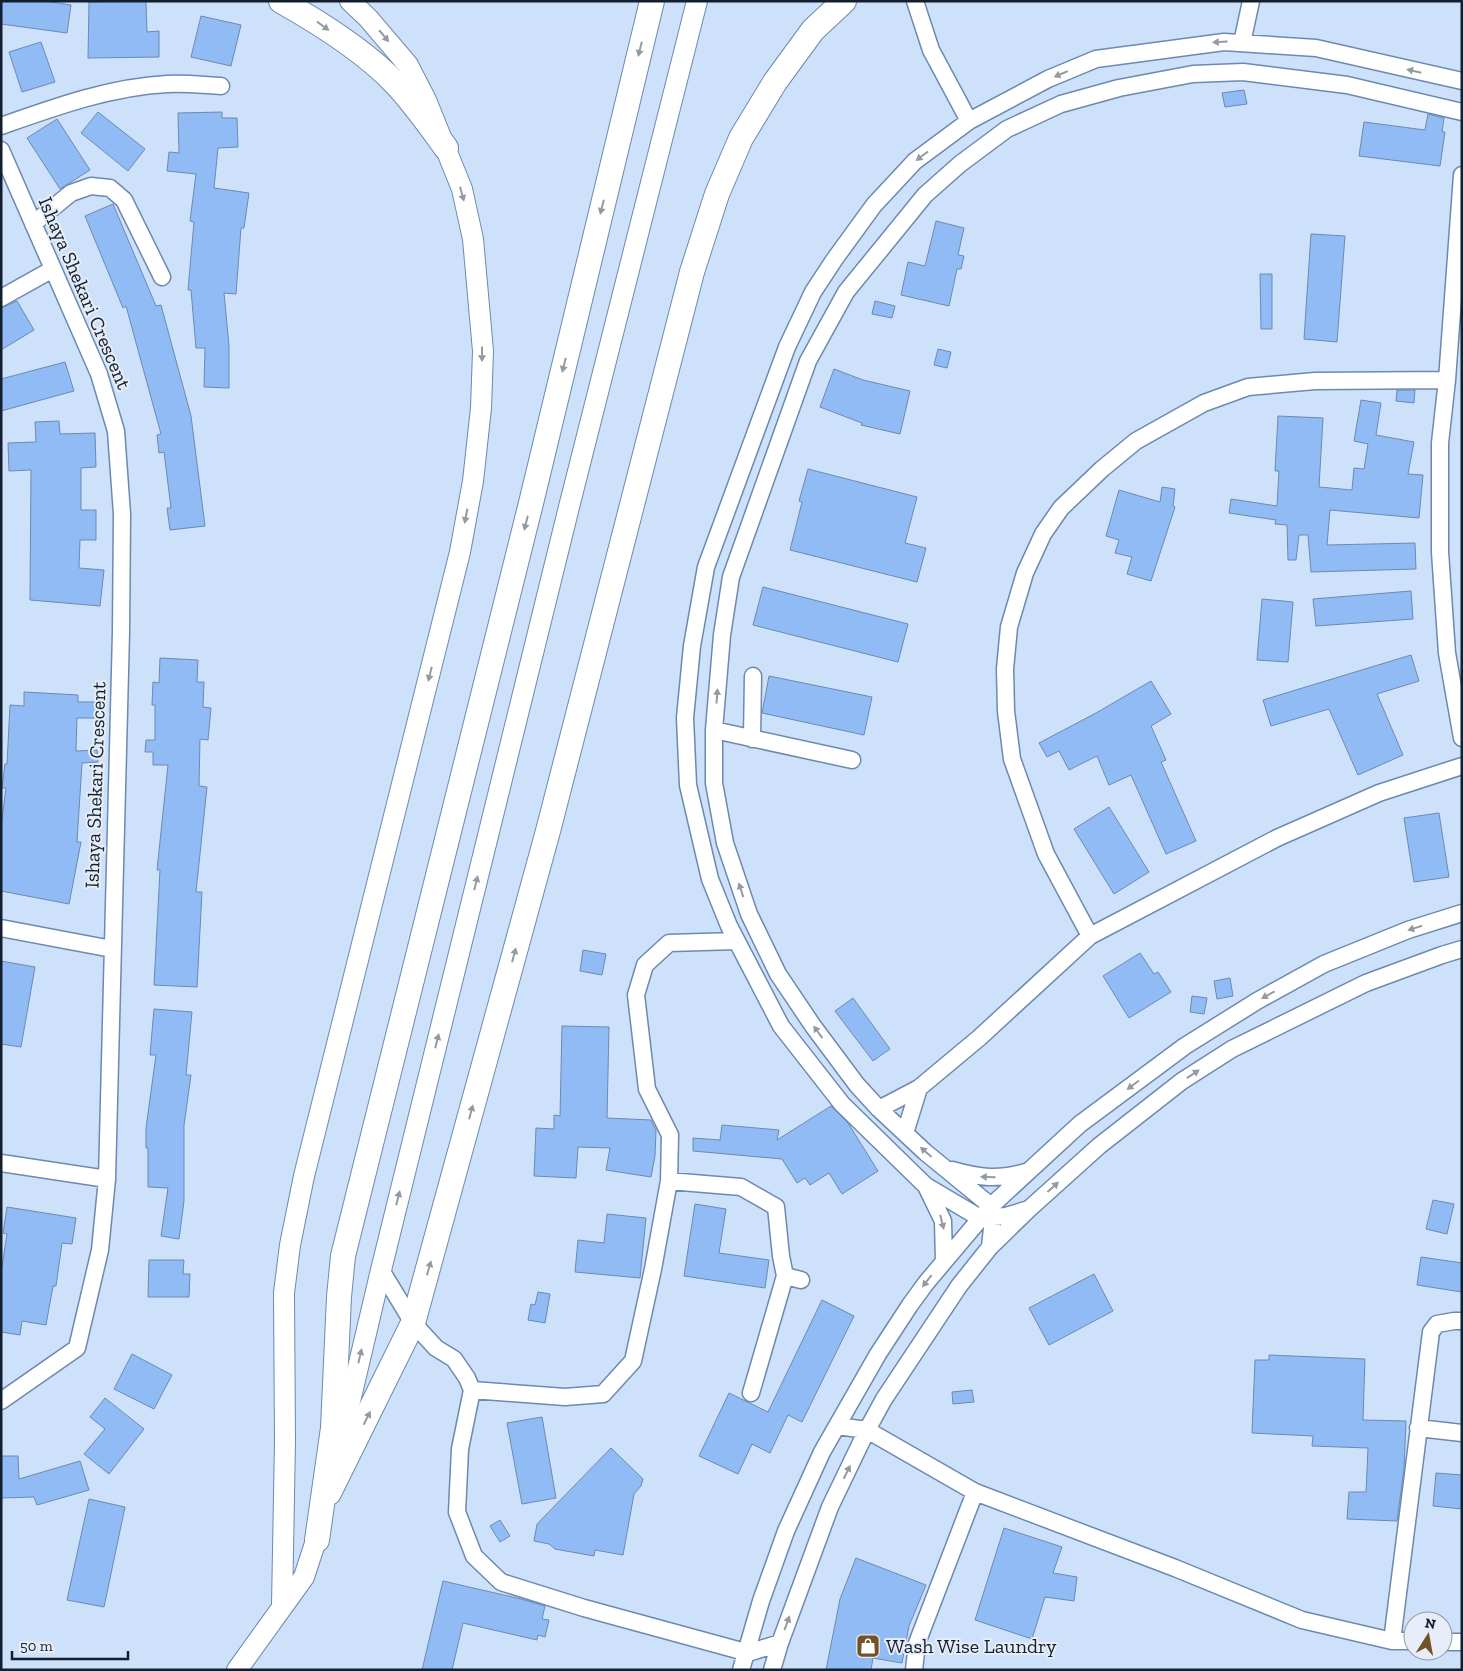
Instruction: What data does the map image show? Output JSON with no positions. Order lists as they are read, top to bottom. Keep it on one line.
{"streets":{"street":["Ishaya Shekari Crescent"]},"places":{"shop":["Wash Wise Laundry"]},"scale_bar":"50 m","north":"top"}
